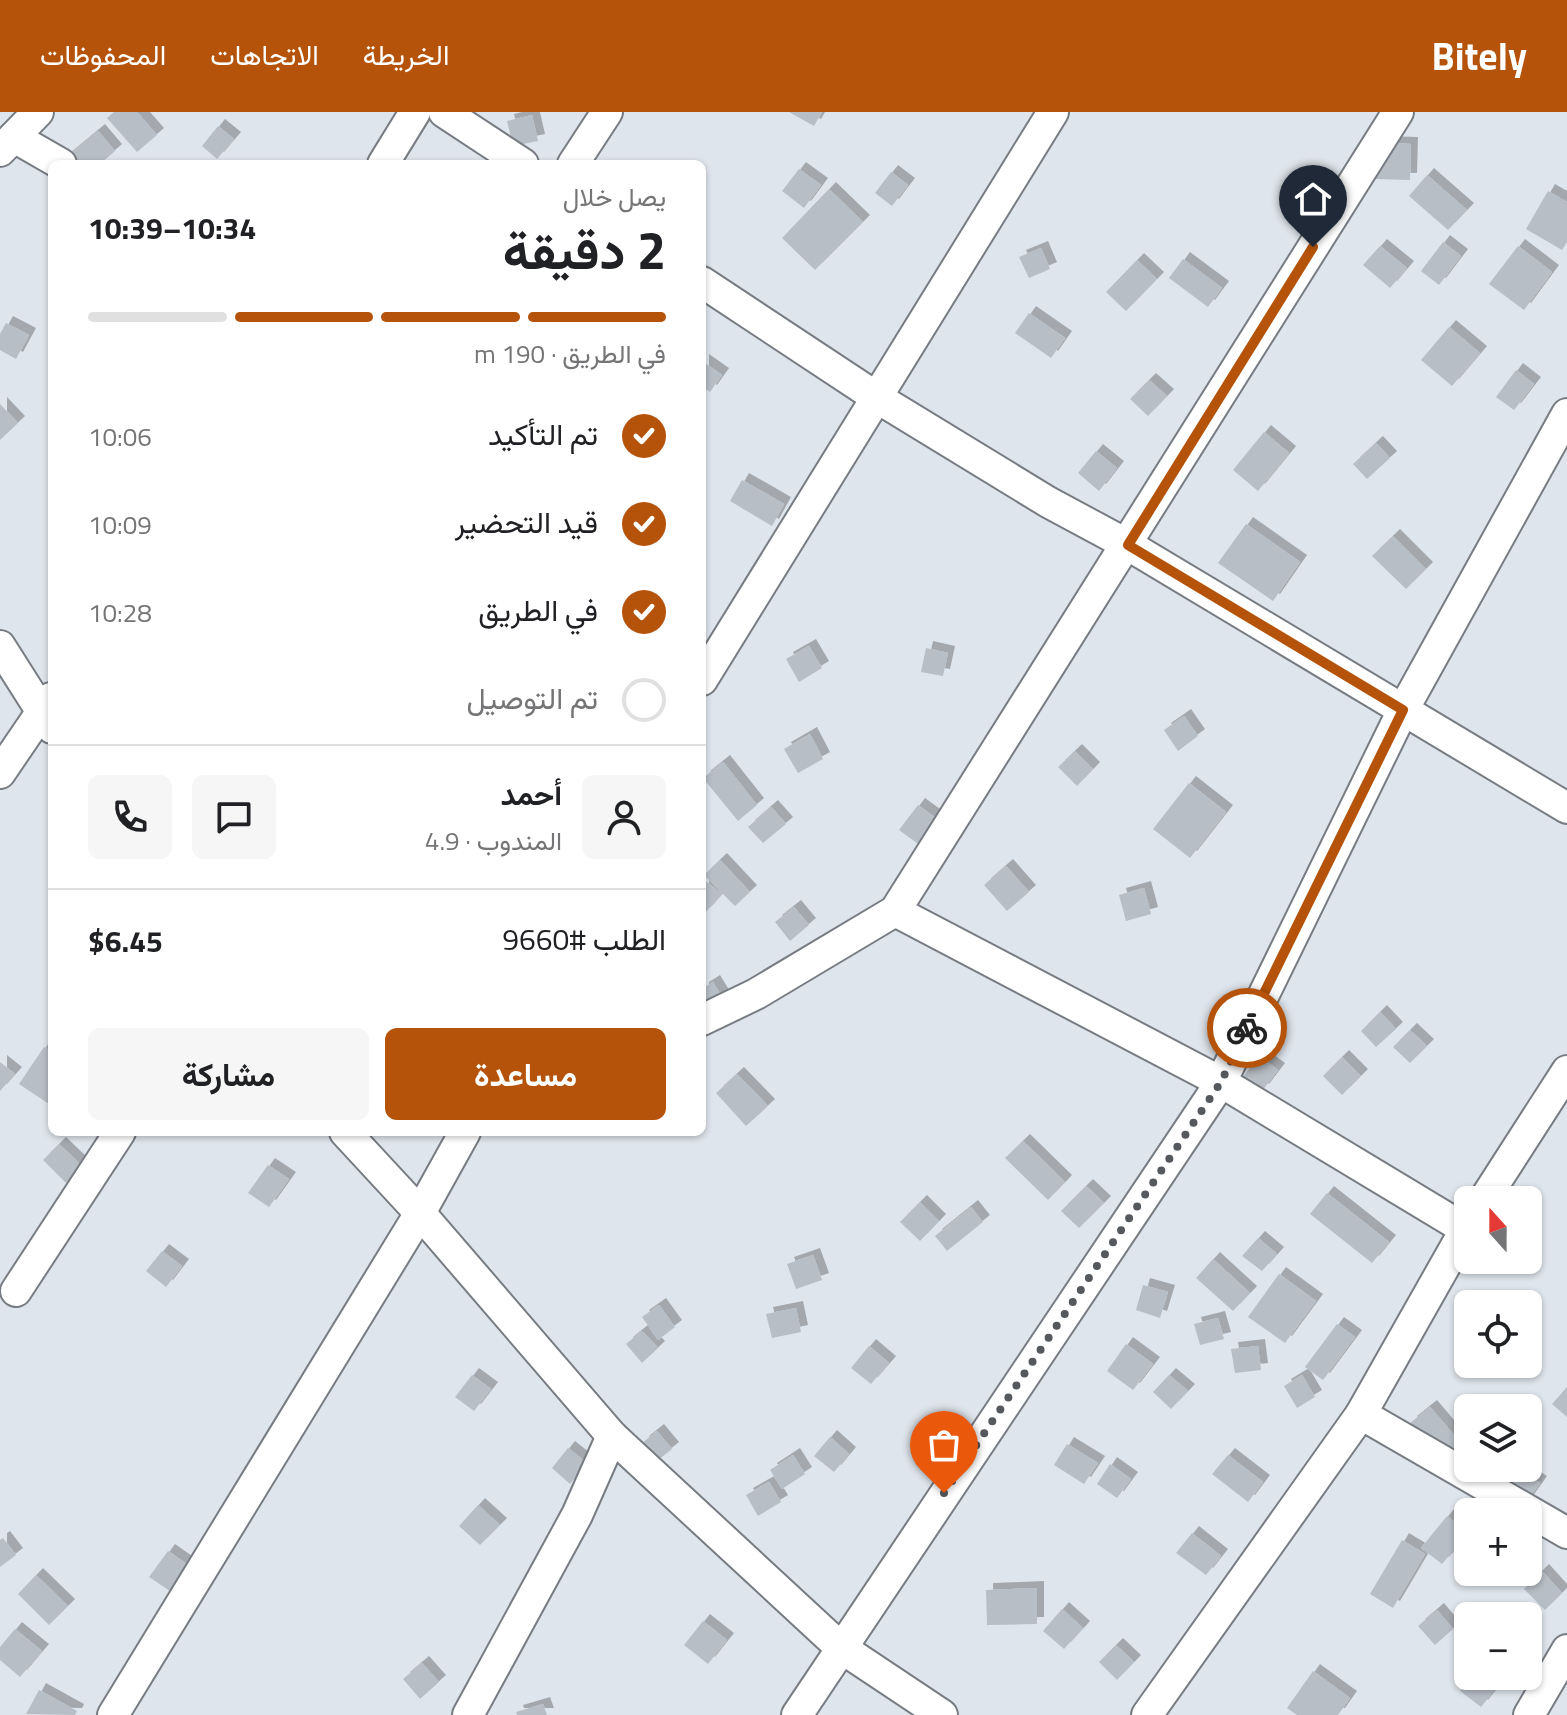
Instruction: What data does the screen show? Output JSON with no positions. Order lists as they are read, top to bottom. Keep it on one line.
{"north":"top","page":{"header":"Bitely","nav":["الخريطة","الاتجاهات","المحفوظات"],"heading":["2 دقيقة","يصل خلال","10:34–10:39"],"panel":["أحمد","المندوب · 4.9","الطلب #9660","$6.45"],"bar":"في الطريق · 190 m","list":[["تم التأكيد","10:06"],["قيد التحضير","10:09"],["في الطريق","10:28"],"تم التوصيل"],"buttons":["مساعدة","مشاركة"],"map_buttons":["+","−"]}}
